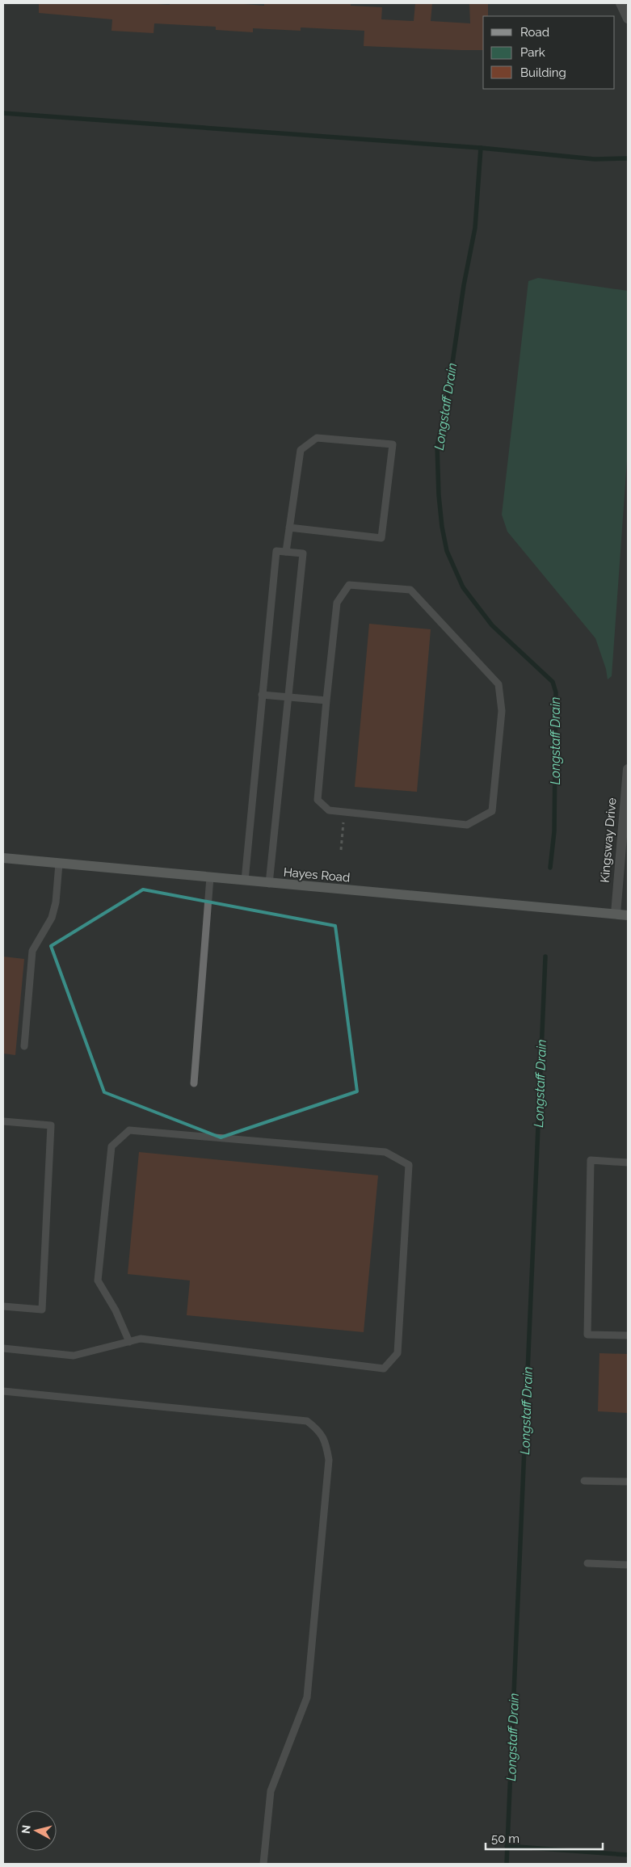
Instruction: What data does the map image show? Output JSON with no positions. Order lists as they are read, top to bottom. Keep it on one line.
{"streets":{"main road":["Hayes Road"],"street":["Kingsway Drive"]},"crossings":[["Kingsway Drive","Hayes Road"]],"water":["Longstaff Drain"],"legend":["Road","Park","Building"],"scale_bar":"50 m","north":"left"}
